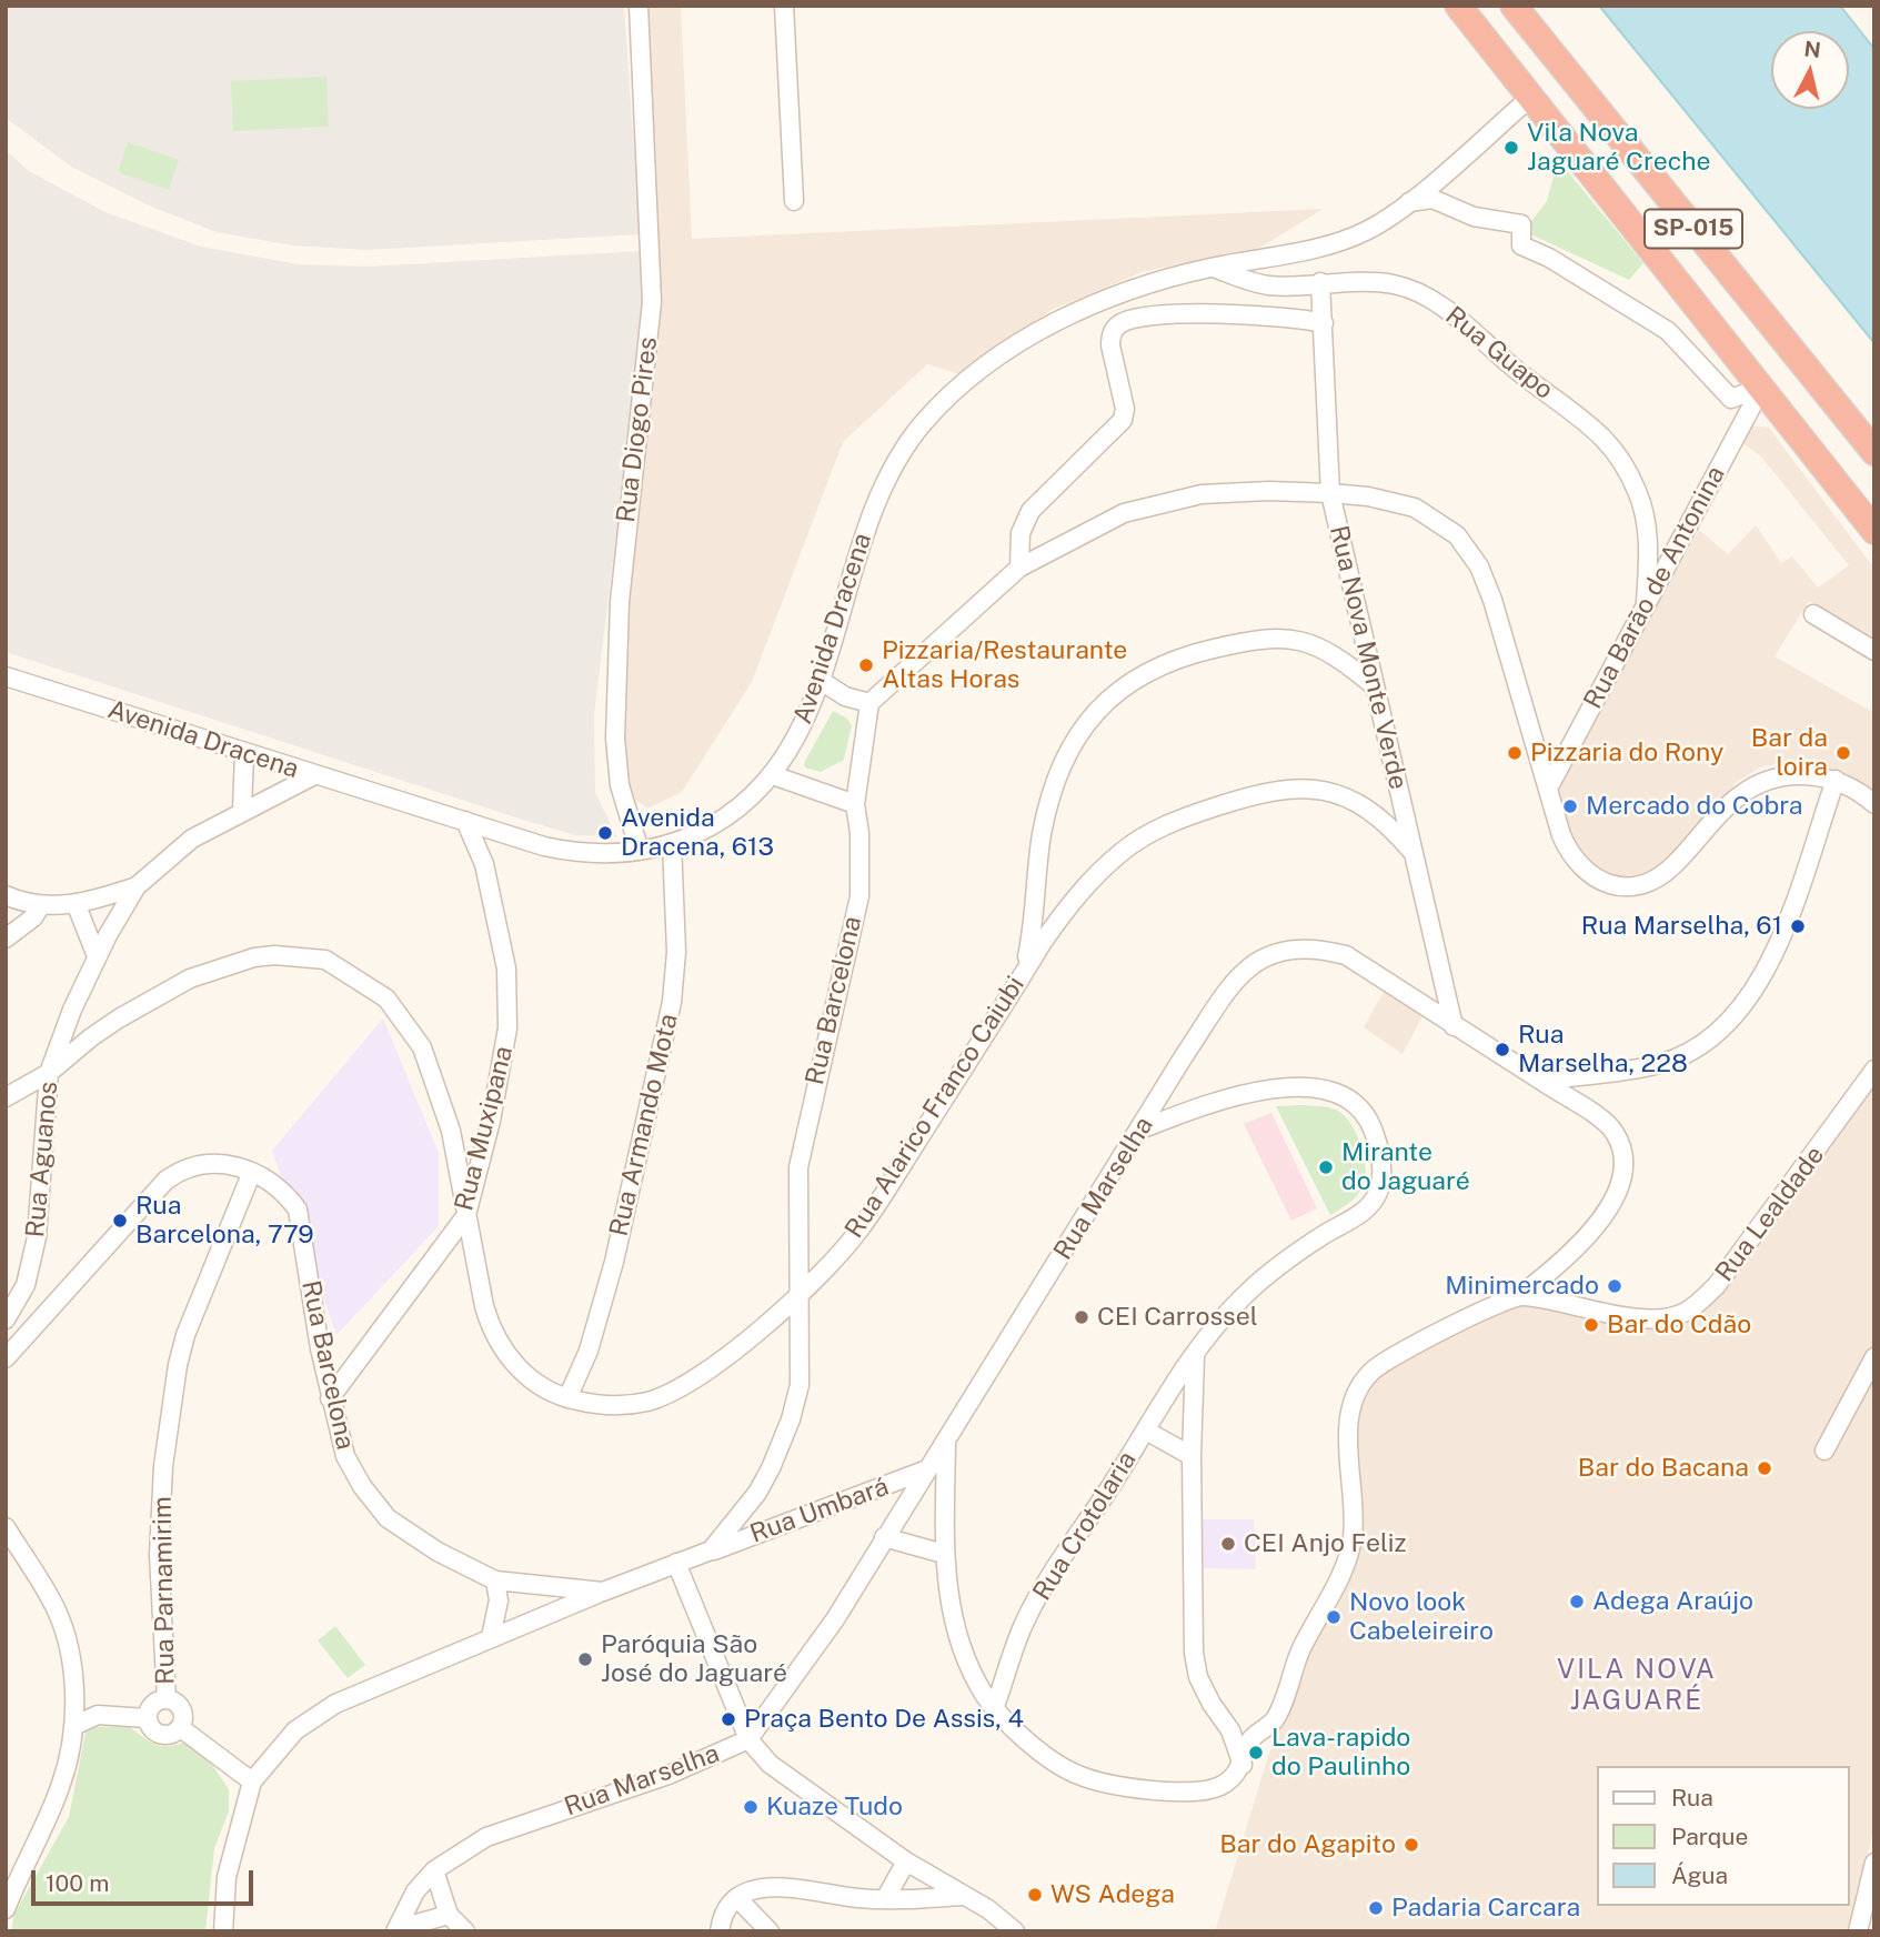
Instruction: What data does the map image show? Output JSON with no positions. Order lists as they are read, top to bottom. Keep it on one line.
{"streets":{"highway":["SP-015"],"street":["Rua Guapo","Rua Diogo Pires","Rua Barão de Antonina","Avenida Dracena","Rua Nova Monte Verde","Rua Barcelona","Rua Alarico Franco Caiubi","Rua Armando Mota","Rua Muxipana","Rua Aguanos","Rua Marselha","Rua Lealdade","Rua Umbará","Rua Crotolaria","Rua Parnamirim"]},"crossings":[["Rua Guapo","Rua Barão de Antonina"],["Rua Guapo","Avenida Dracena"],["Rua Guapo","Rua Nova Monte Verde"],["Rua Diogo Pires","Avenida Dracena"],["Avenida Dracena","Rua Armando Mota"],["Avenida Dracena","Rua Muxipana"],["Avenida Dracena","Rua Aguanos"],["Rua Nova Monte Verde","Rua Alarico Franco Caiubi"],["Rua Nova Monte Verde","Rua Marselha"],["Rua Barcelona","Rua Alarico Franco Caiubi"],["Rua Barcelona","Rua Muxipana"],["Rua Barcelona","Rua Umbará"],["Rua Barcelona","Rua Parnamirim"],["Rua Alarico Franco Caiubi","Rua Armando Mota"],["Rua Alarico Franco Caiubi","Rua Muxipana"],["Rua Alarico Franco Caiubi","Rua Aguanos"],["Rua Marselha","Rua Lealdade"],["Rua Marselha","Rua Umbará"],["Rua Marselha","Rua Crotolaria"]],"districts":["VILA NOVA JAGUARÉ"],"places":["Vila Nova Jaguaré Creche","Pizzaria/Restaurante Altas Horas","Pizzaria do Rony","Bar da loira","Mercado do Cobra","Avenida Dracena, 613","Rua Marselha, 61","Rua Marselha, 228","Mirante do Jaguaré","Rua Barcelona, 779","Minimercado","CEI Carrossel","Bar do Cdão","Bar do Bacana","CEI Anjo Feliz","Adega Araújo","Novo look Cabeleireiro","Paróquia São José do Jaguaré","Praça Bento De Assis, 4","Lava-rapido do Paulinho","Kuaze Tudo","Bar do Agapito","WS Adega","Padaria Carcara"],"legend":["Rua","Parque","Água"],"scale_bar":"100 m","north":"top"}
